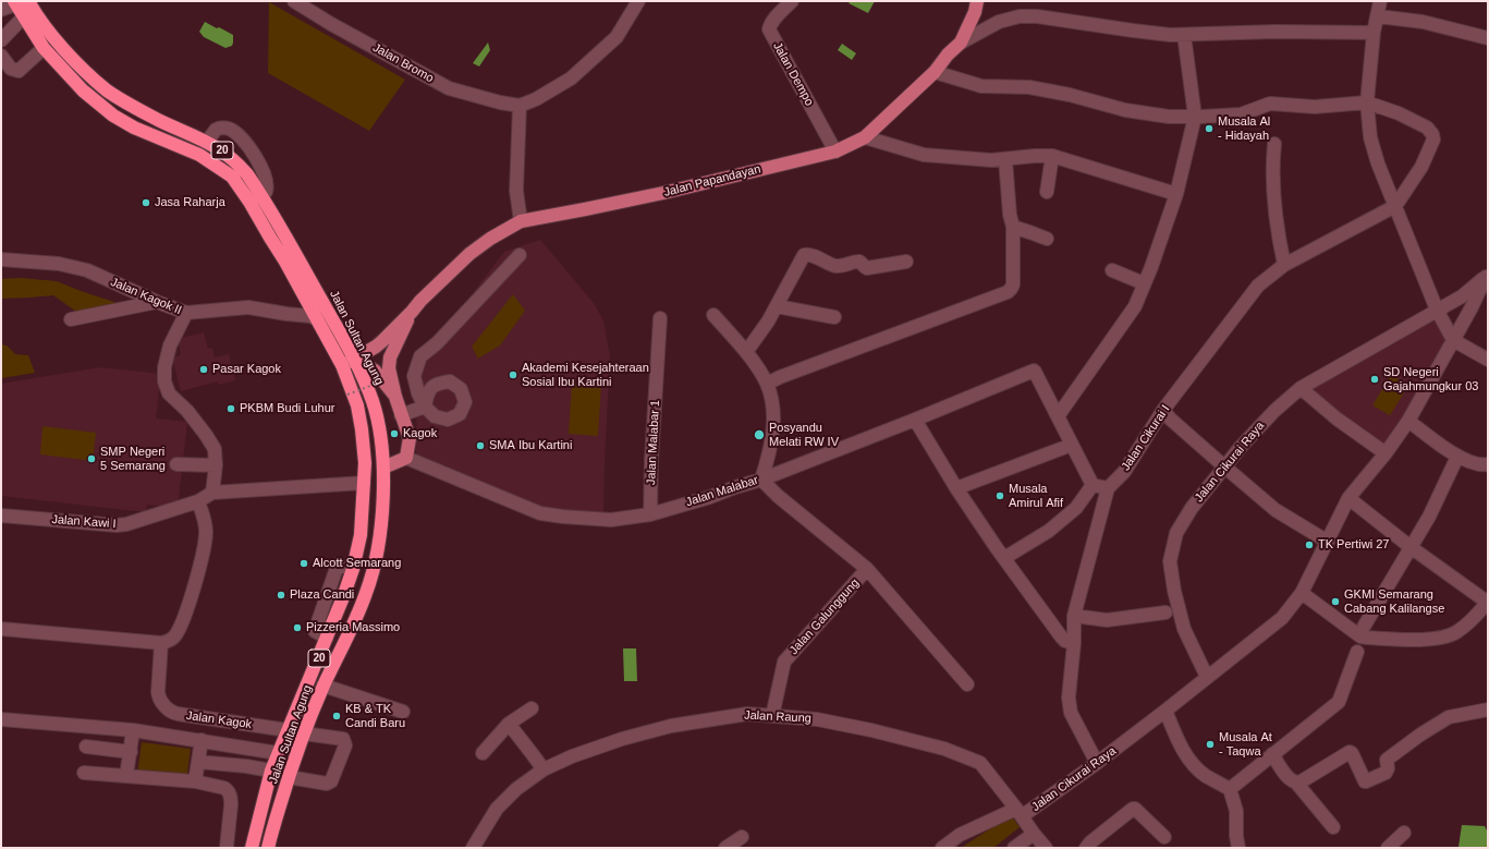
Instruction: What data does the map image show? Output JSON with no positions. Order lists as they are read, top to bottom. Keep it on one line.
{"streets":{"highway":["20","Jalan Sultan Agung"],"main road":["Jalan Papandayan"],"street":["Jalan Bromo","Jalan Dempo","Jalan Kagok II","Jalan Cikurai I","Jalan Malabar 1","Jalan Cikurai Raya","Jalan Malabar","Jalan Kawi I","Jalan Galunggung","Jalan Raung","Jalan Kagok"]},"crossings":[["Jalan Dempo","Jalan Papandayan"],["Jalan Papandayan","Jalan Sultan Agung"],["Jalan Papandayan","Jalan Malabar"],["Jalan Kagok II","Jalan Sultan Agung"],["Jalan Sultan Agung","Jalan Kawi I"],["Jalan Sultan Agung","Jalan Kagok"],["Jalan Malabar 1","Jalan Malabar"],["Jalan Cikurai Raya","Jalan Raung"],["Jalan Malabar","Jalan Galunggung"],["Jalan Galunggung","Jalan Raung"]],"places":["Musala Al - Hidayah","Jasa Raharja","Pasar Kagok","Akademi Kesejahteraan Sosial Ibu Kartini","SD Negeri Gajahmungkur 03","PKBM Budi Luhur","Kagok","Posyandu Melati RW IV","SMA Ibu Kartini","SMP Negeri 5 Semarang","Musala Amirul Afif","TK Pertiwi 27","Alcott Semarang","Plaza Candi","GKMI Semarang Cabang Kalilangse","Pizzeria Massimo","KB & TK Candi Baru","Musala At - Taqwa"]}
